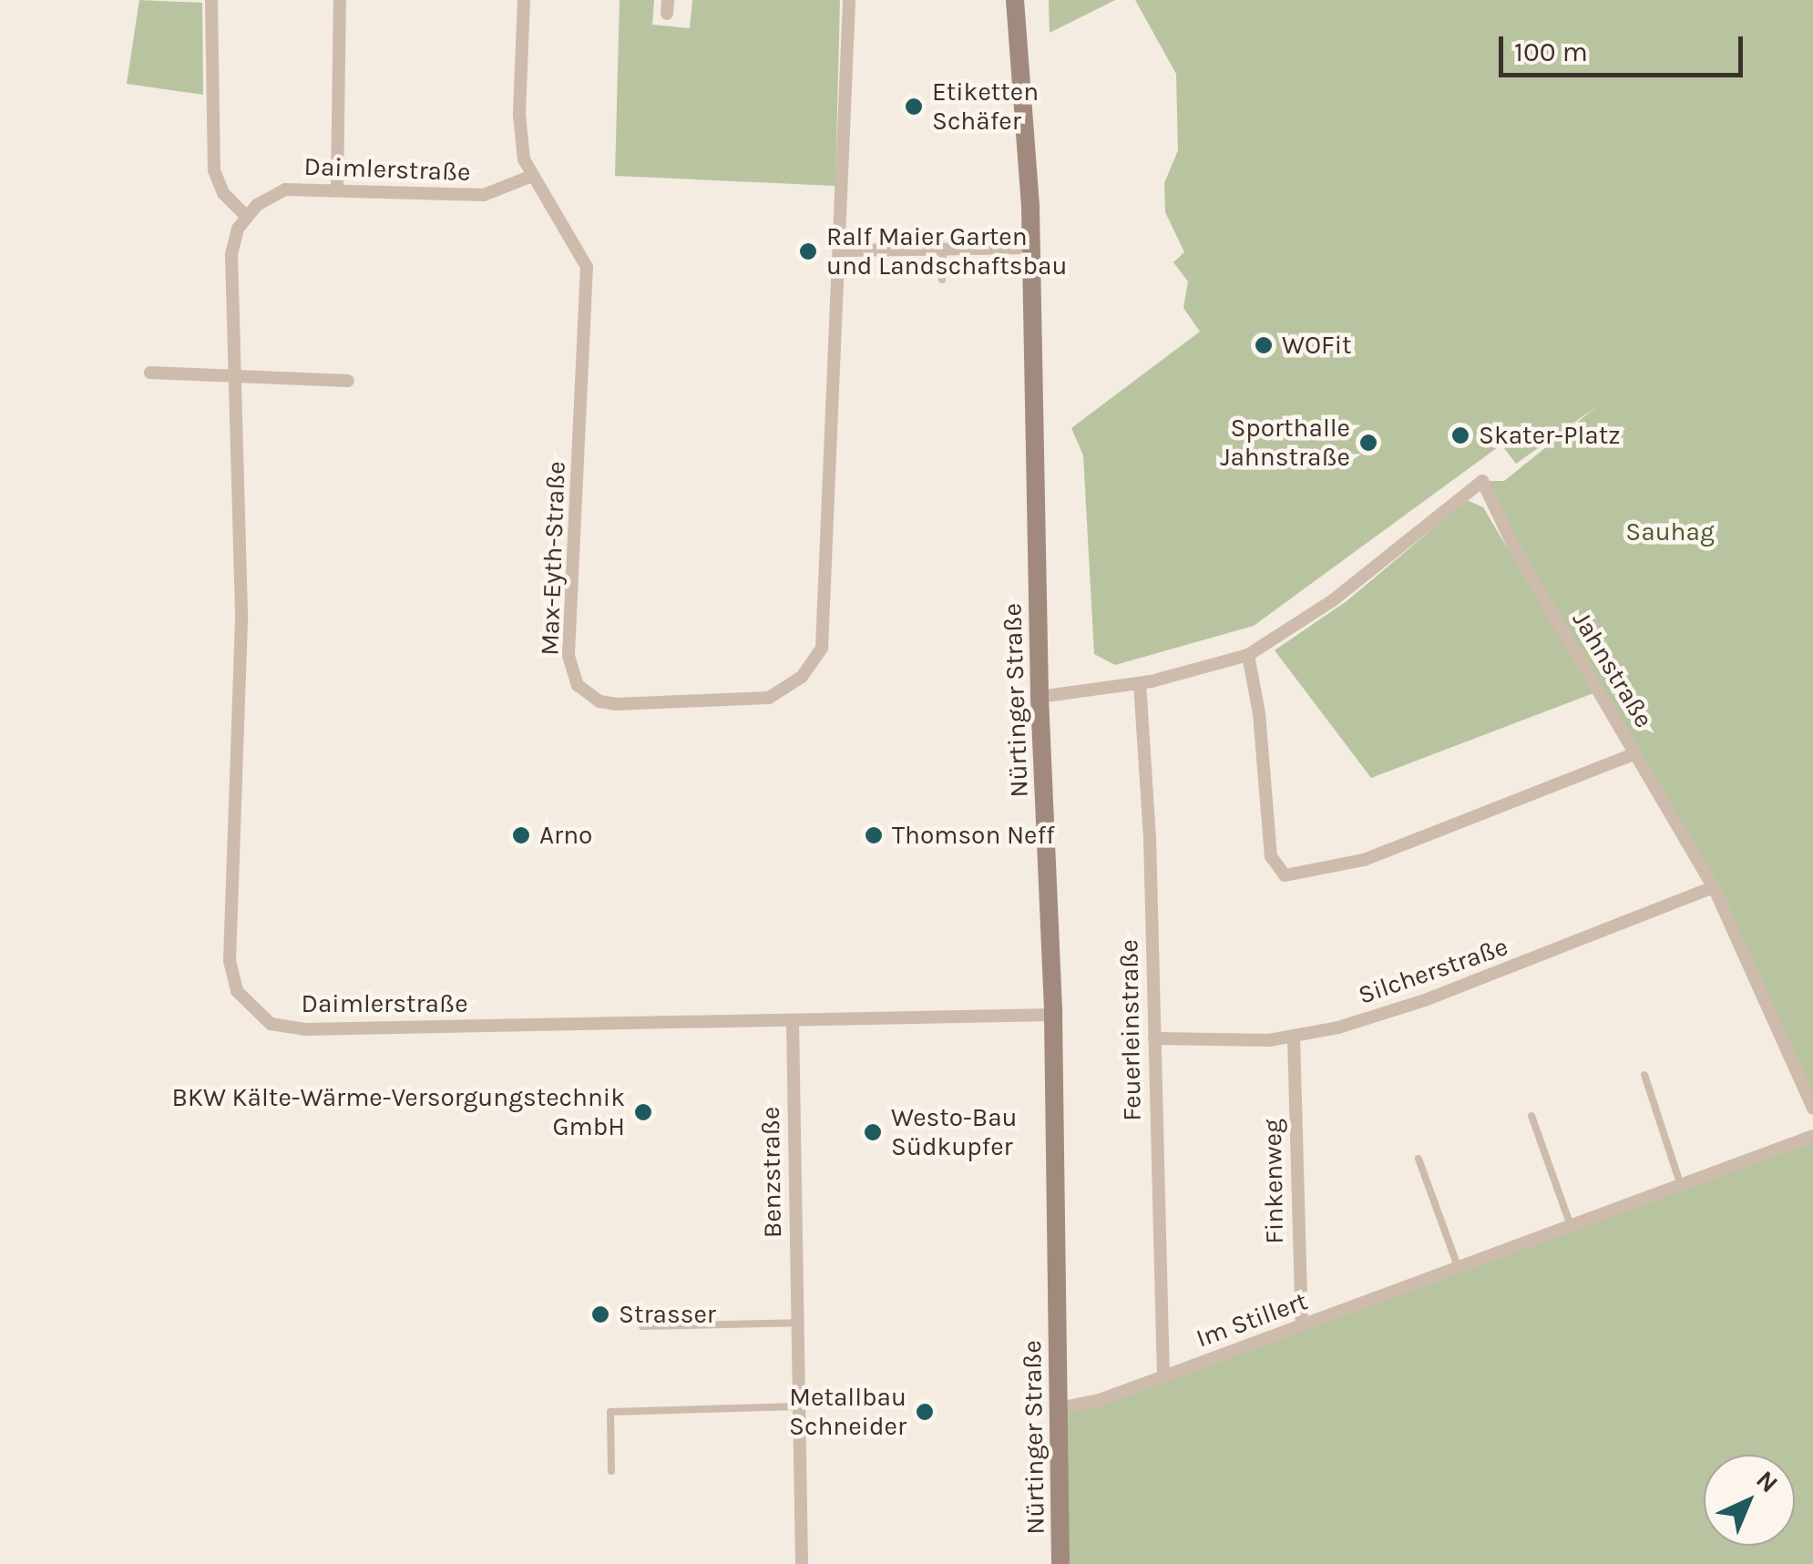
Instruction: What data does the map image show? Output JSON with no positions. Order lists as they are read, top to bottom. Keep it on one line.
{"streets":{"main road":["Nürtinger Straße"],"street":["Daimlerstraße","Max-Eyth-Straße","Jahnstraße","Silcherstraße","Feuerleinstraße","Benzstraße","Finkenweg","Im Stillert"]},"crossings":[["Daimlerstraße","Max-Eyth-Straße"],["Daimlerstraße","Nürtinger Straße"],["Daimlerstraße","Benzstraße"],["Jahnstraße","Nürtinger Straße"],["Jahnstraße","Feuerleinstraße"],["Nürtinger Straße","Im Stillert"],["Silcherstraße","Feuerleinstraße"],["Silcherstraße","Finkenweg"],["Feuerleinstraße","Im Stillert"],["Finkenweg","Im Stillert"]],"parks":["Sauhag"],"places":["Etiketten Schäfer","Ralf Maier Garten und Landschaftsbau","WOFit","Skater-Platz","Sporthalle Jahnstraße","Arno","Thomson Neff","BKW Kälte-Wärme-Versorgungstechnik GmbH","Westo-Bau Südkupfer","Strasser","Metallbau Schneider"],"scale_bar":"100 m","north":"top right"}
